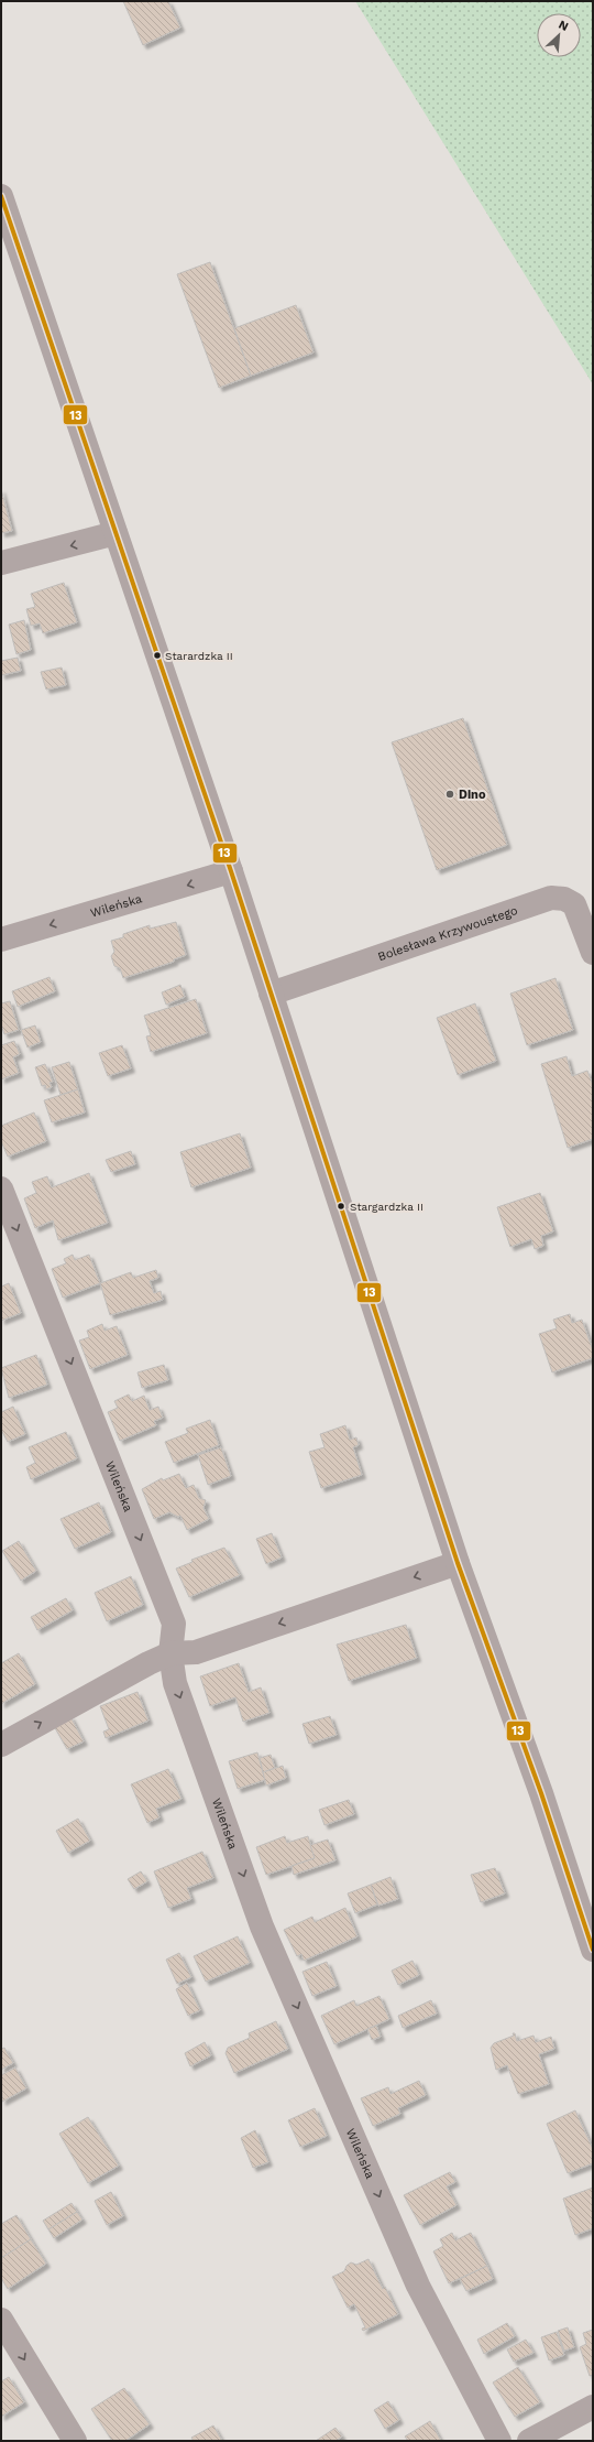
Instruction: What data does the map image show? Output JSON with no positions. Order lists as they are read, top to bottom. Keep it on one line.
{"streets":{"street":["Wileńska","Bolesława Krzywoustego"]},"one_way":["Wileńska"],"places":["Starardzka II","Dino","Stargardzka II"],"lines":["transit line 13"],"north":"top right"}
